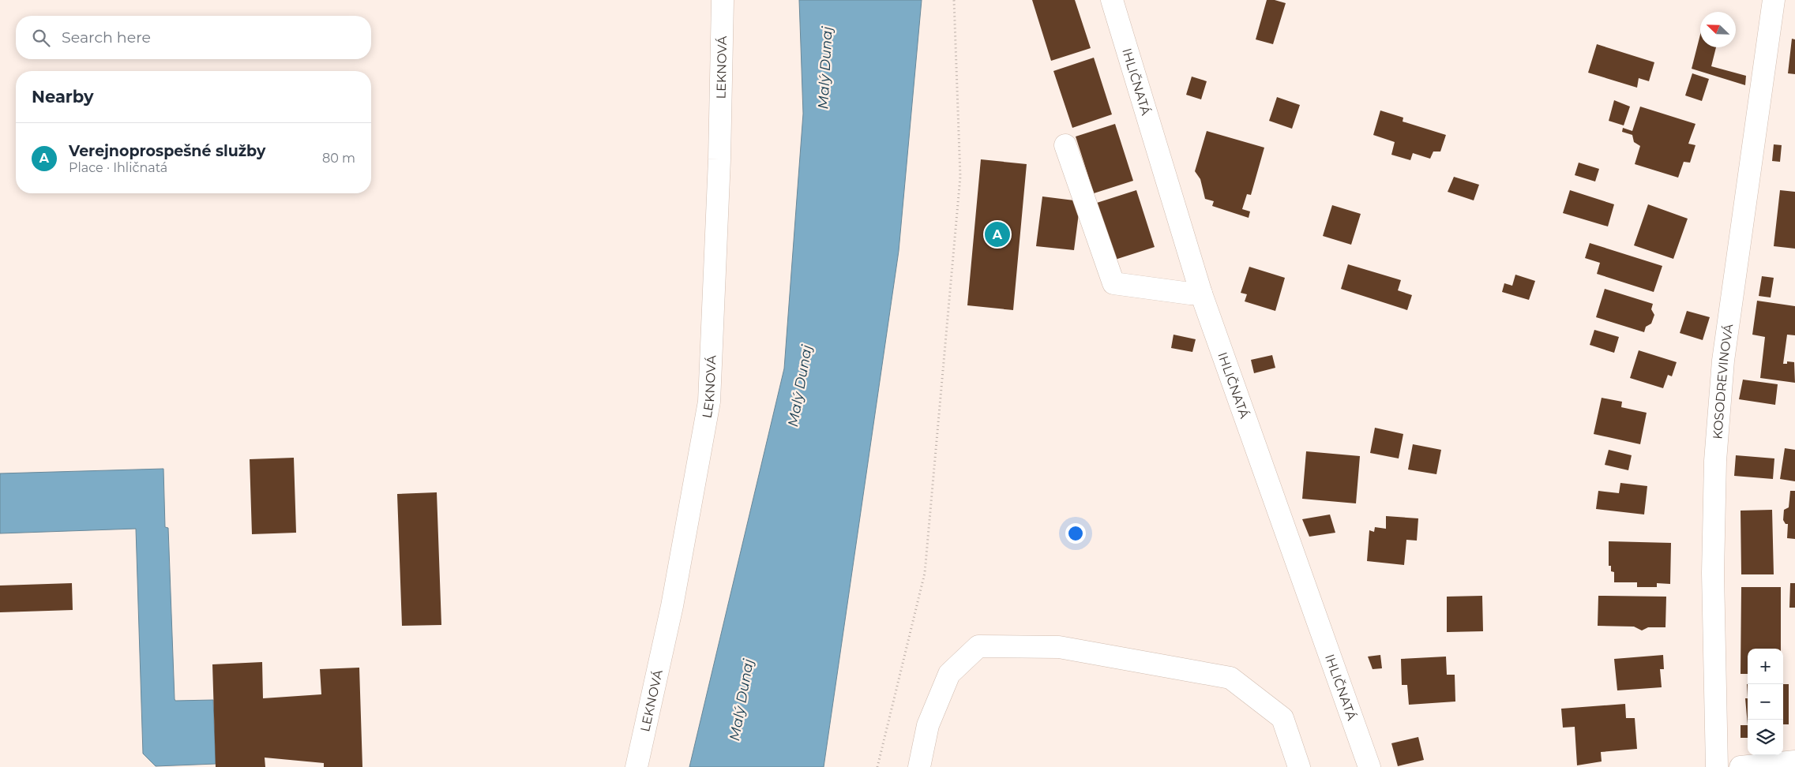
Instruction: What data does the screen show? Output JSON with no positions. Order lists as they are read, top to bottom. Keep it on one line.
{"streets":{"street":["LEKNOVÁ","IHLIČNATÁ","KOSODREVINOVÁ"]},"water":["Malý Dunaj"],"north":"top left","page":{"search":"Search here","heading":"Nearby","list":[{"mark":"A","name":"Verejnoprospešné služby","note":"Place · Ihličnatá","value":"80 m"}],"pins":"A","map_buttons":["+","−"]}}
